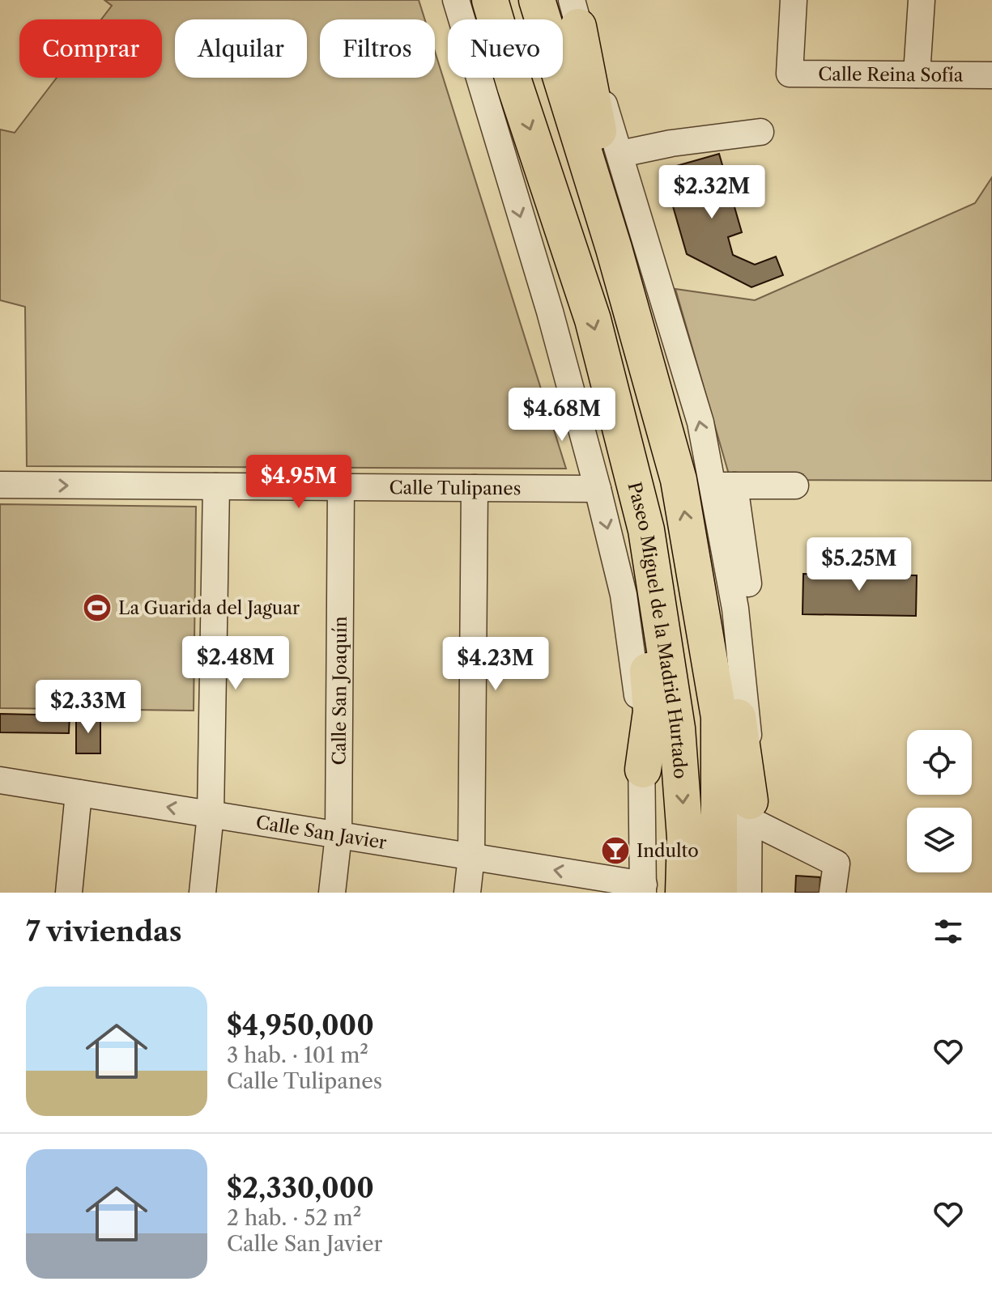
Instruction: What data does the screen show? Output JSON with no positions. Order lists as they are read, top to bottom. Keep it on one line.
{"streets":{"highway":["Paseo Miguel de la Madrid Hurtado"],"street":["Calle Reina Sofía","Calle Tulipanes","Calle San Joaquín","Calle San Javier"]},"crossings":[["Calle Tulipanes","Calle San Joaquín"],["Calle San Joaquín","Calle San Javier"]],"one_way":["Calle Tulipanes","Calle San Javier"],"places":{"sports":["La Guarida del Jaguar"],"bar":["Indulto"]},"page":{"chip":["Comprar","Alquilar","Filtros","Nuevo"],"price":["$2.32M","$4.68M","$4.95M","$5.25M","$2.48M","$4.23M","$2.33M"],"heading":"7 viviendas","list":[{"name":"$4,950,000","note":"3 hab. · 101 m² · Calle Tulipanes"},{"name":"$2,330,000","note":"2 hab. · 52 m² · Calle San Javier"}]}}
